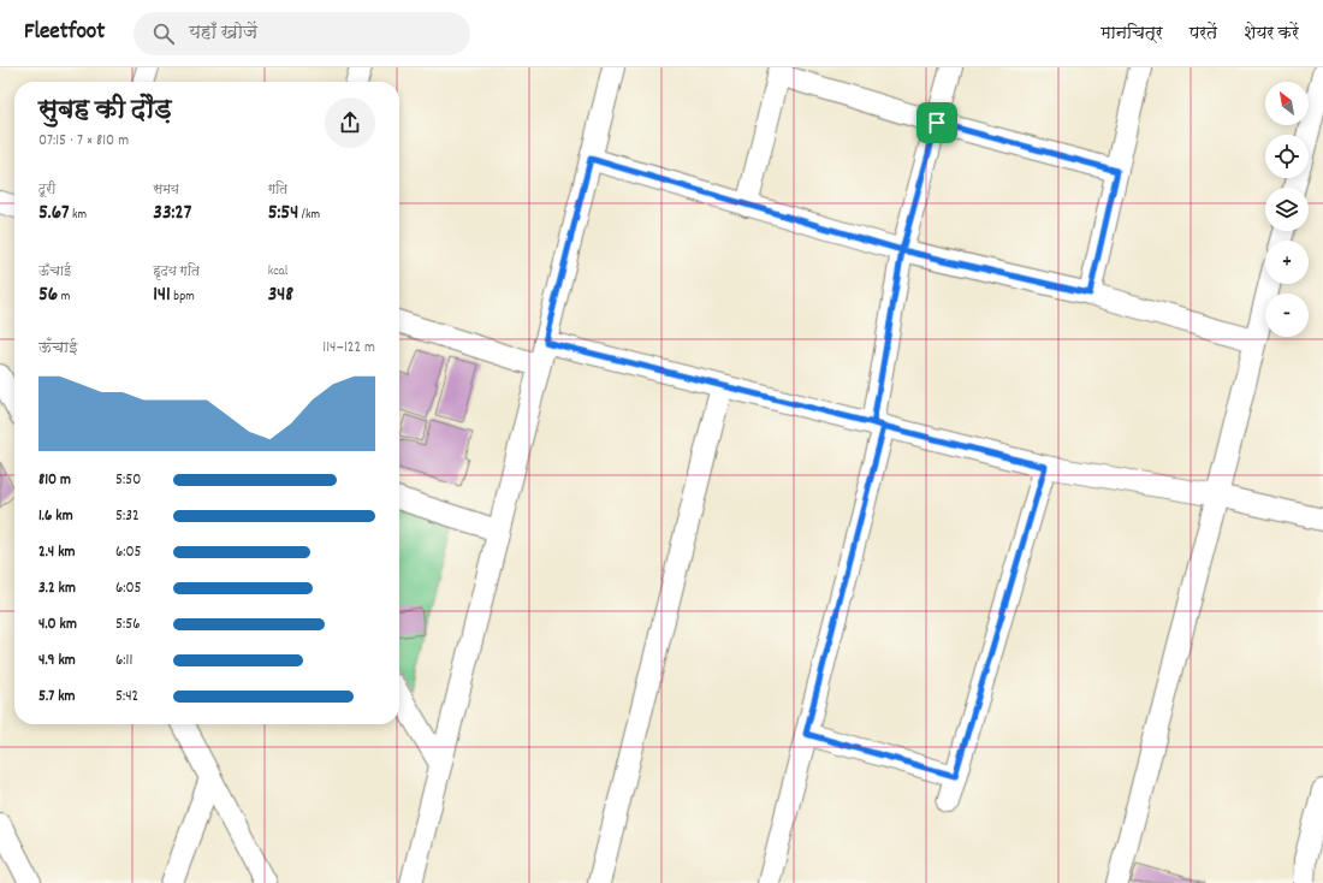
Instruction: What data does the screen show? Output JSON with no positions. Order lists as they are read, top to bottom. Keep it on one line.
{"north":"top left","page":{"header":"Fleetfoot","search":"यहाँ खोजें","nav":["मानचित्र","परतें","शेयर करें"],"map_buttons":["+","−"],"heading":["सुबह की दौड़","07:15 · 7 × 810 m"],"stats":[["दूरी","5.67 km"],["समय","33:27"],["गति","5:54 /km"],["ऊँचाई","56 m"],["हृदय गति","141 bpm"],["kcal","348"]],"chart":["ऊँचाई","114–122 m"],"list":[{"name":"810 m","note":"5:50"},{"name":"1.6 km","note":"5:32"},{"name":"2.4 km","note":"6:05"},{"name":"3.2 km","note":"6:05"},{"name":"4.0 km","note":"5:56"},{"name":"4.9 km","note":"6:11"},{"name":"5.7 km","note":"5:42"}]}}
